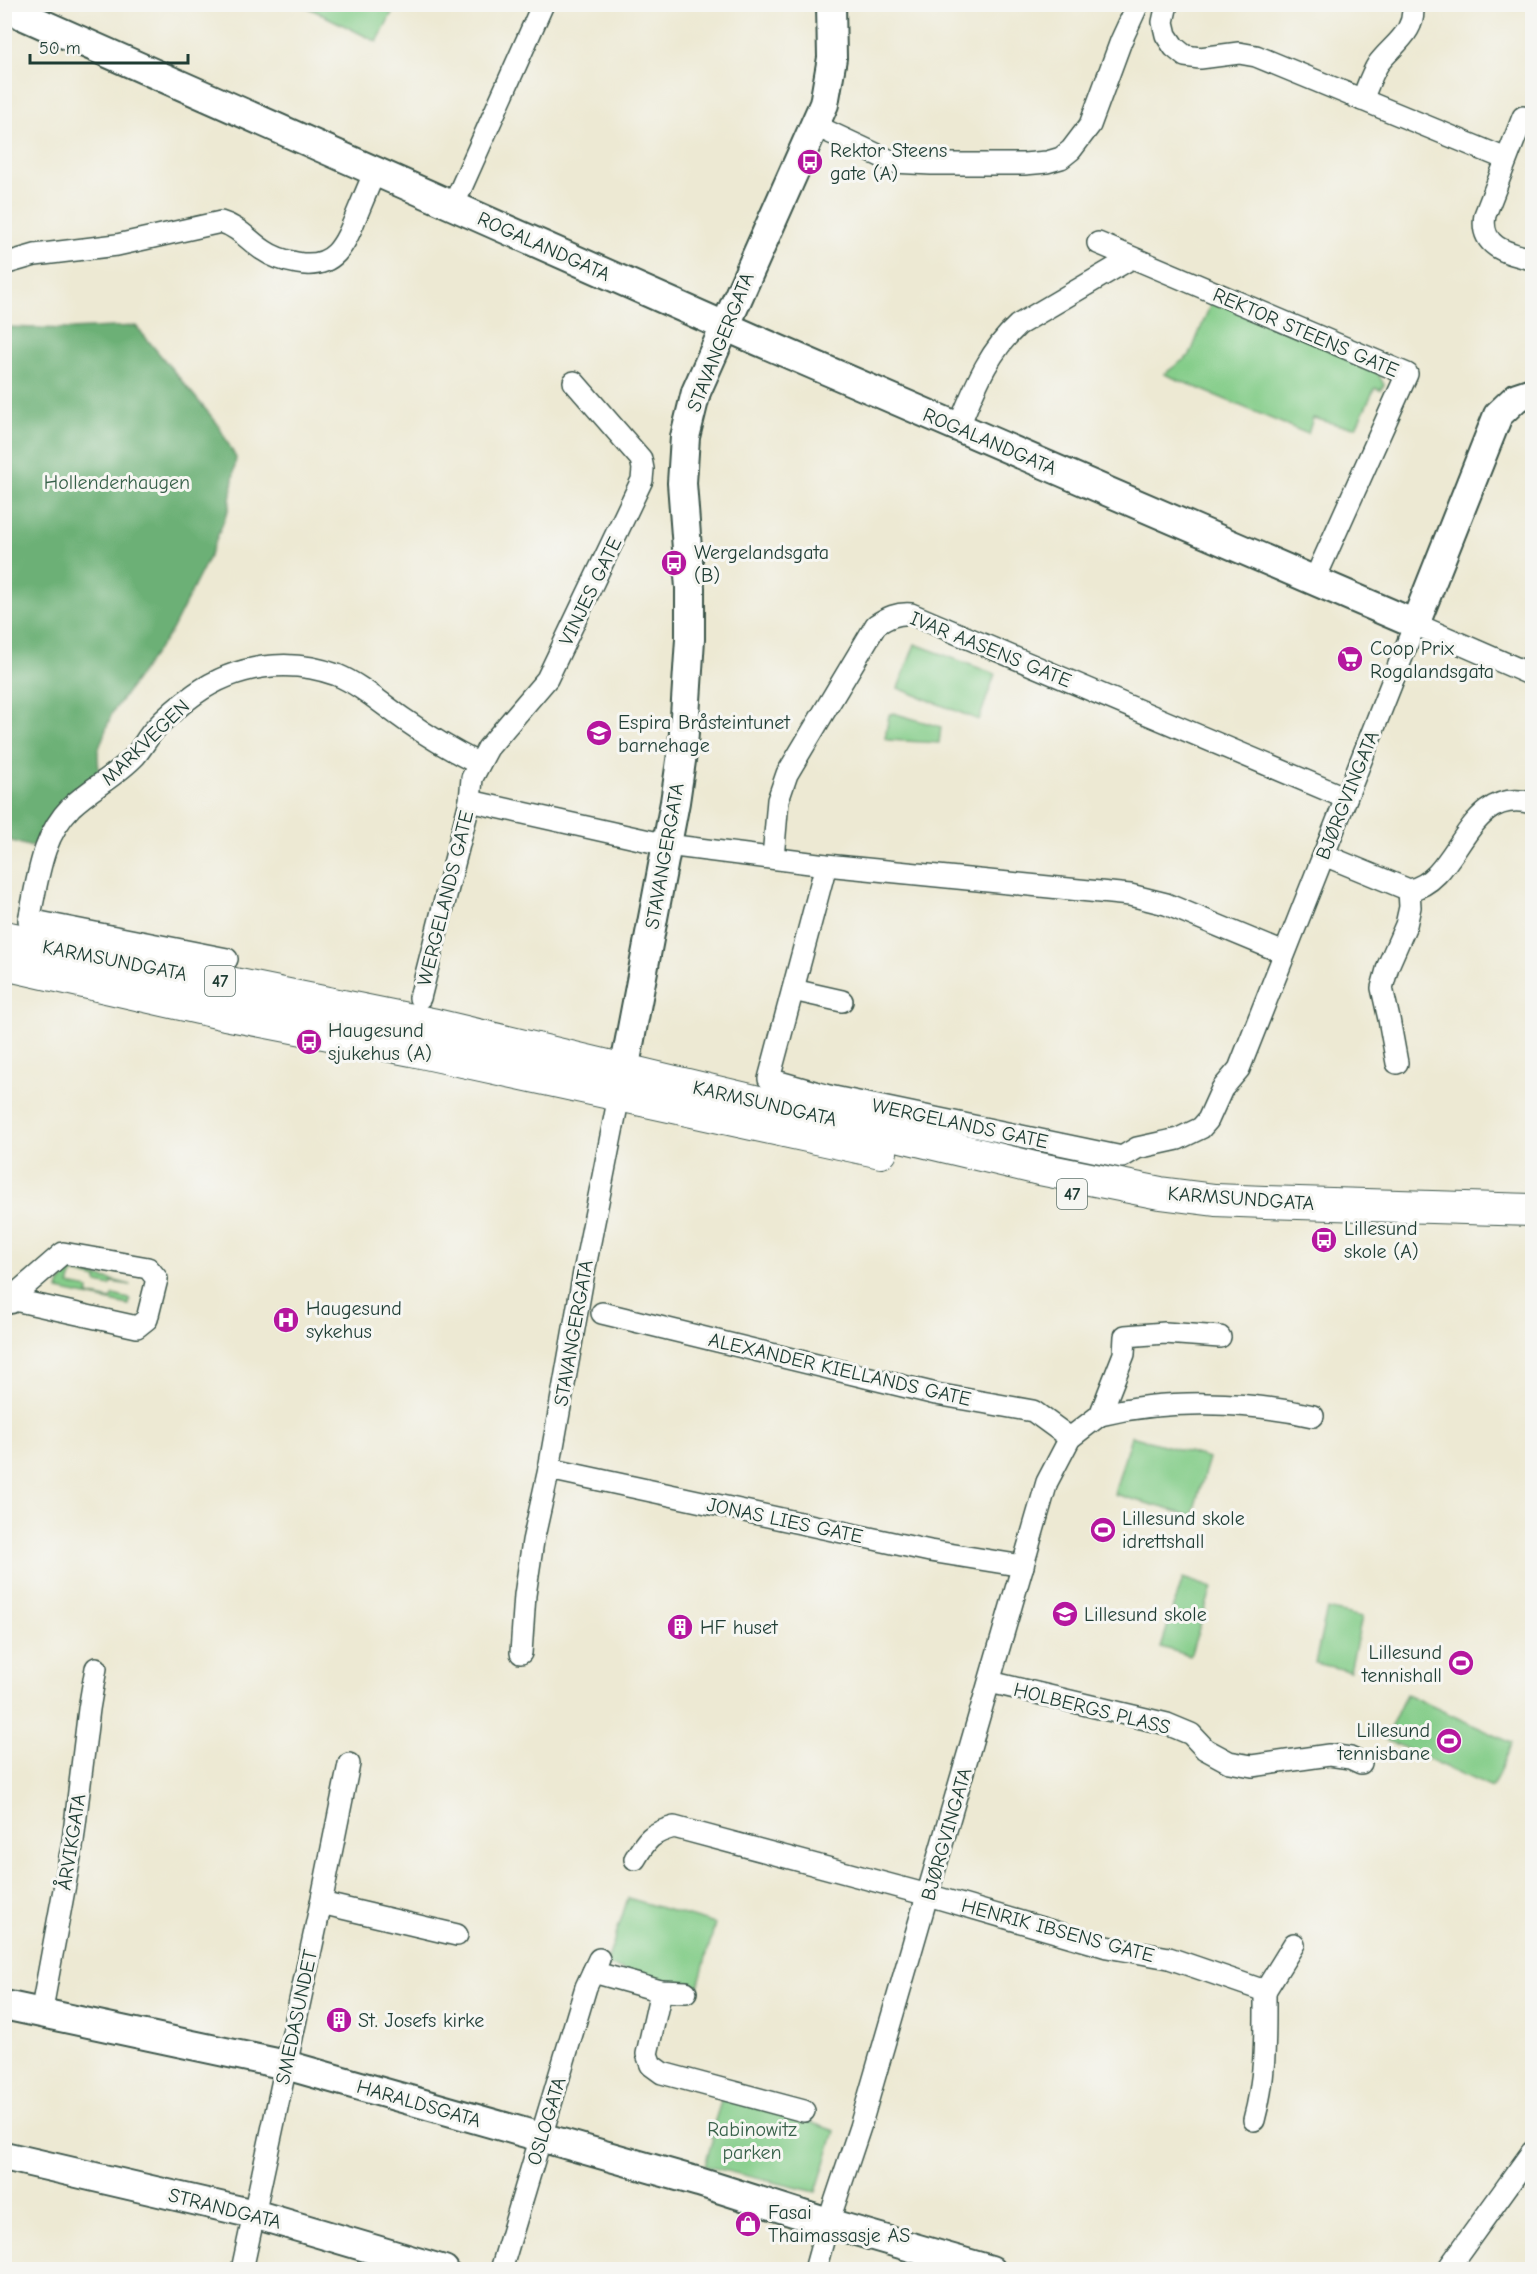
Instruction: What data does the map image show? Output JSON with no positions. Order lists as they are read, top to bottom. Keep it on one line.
{"streets":{"main road":["KARMSUNDGATA","47"],"street":["ROGALANDGATA","REKTOR STEENS GATE","STAVANGERGATA","VINJES GATE","IVAR AASENS GATE","MARKVEGEN","BJØRGVINGATA","WERGELANDS GATE","ALEXANDER KIELLANDS GATE","JONAS LIES GATE","HOLBERGS PLASS","ÅRVIKGATA","HENRIK IBSENS GATE","SMEDASUNDET","HARALDSGATA","OSLOGATA","STRANDGATA"]},"crossings":[["ROGALANDGATA","REKTOR STEENS GATE"],["ROGALANDGATA","STAVANGERGATA"],["ROGALANDGATA","BJØRGVINGATA"],["STAVANGERGATA","WERGELANDS GATE"],["STAVANGERGATA","KARMSUNDGATA"],["STAVANGERGATA","JONAS LIES GATE"],["VINJES GATE","MARKVEGEN"],["VINJES GATE","WERGELANDS GATE"],["IVAR AASENS GATE","BJØRGVINGATA"],["IVAR AASENS GATE","WERGELANDS GATE"],["BJØRGVINGATA","WERGELANDS GATE"],["BJØRGVINGATA","ALEXANDER KIELLANDS GATE"],["BJØRGVINGATA","JONAS LIES GATE"],["BJØRGVINGATA","HOLBERGS PLASS"],["BJØRGVINGATA","HENRIK IBSENS GATE"],["BJØRGVINGATA","HARALDSGATA"],["ÅRVIKGATA","HARALDSGATA"],["SMEDASUNDET","HARALDSGATA"],["SMEDASUNDET","STRANDGATA"],["HARALDSGATA","OSLOGATA"]],"parks":["Hollenderhaugen","Rabinowitz parken"],"places":{"bus stop":["Rektor Steens gate (A)","Wergelandsgata (B)","Haugesund sjukehus (A)","Lillesund skole (A)"],"supermarket":["Coop Prix Rogalandsgata"],"school or university":["Espira Bråsteintunet barnehage","Lillesund skole"],"hospital":["Haugesund sykehus"],"sports":["Lillesund skole idrettshall","Lillesund tennishall","Lillesund tennisbane"],"building":["HF huset","St. Josefs kirke"],"shop":["Fasai Thaimassasje AS"]},"scale_bar":"50 m"}
